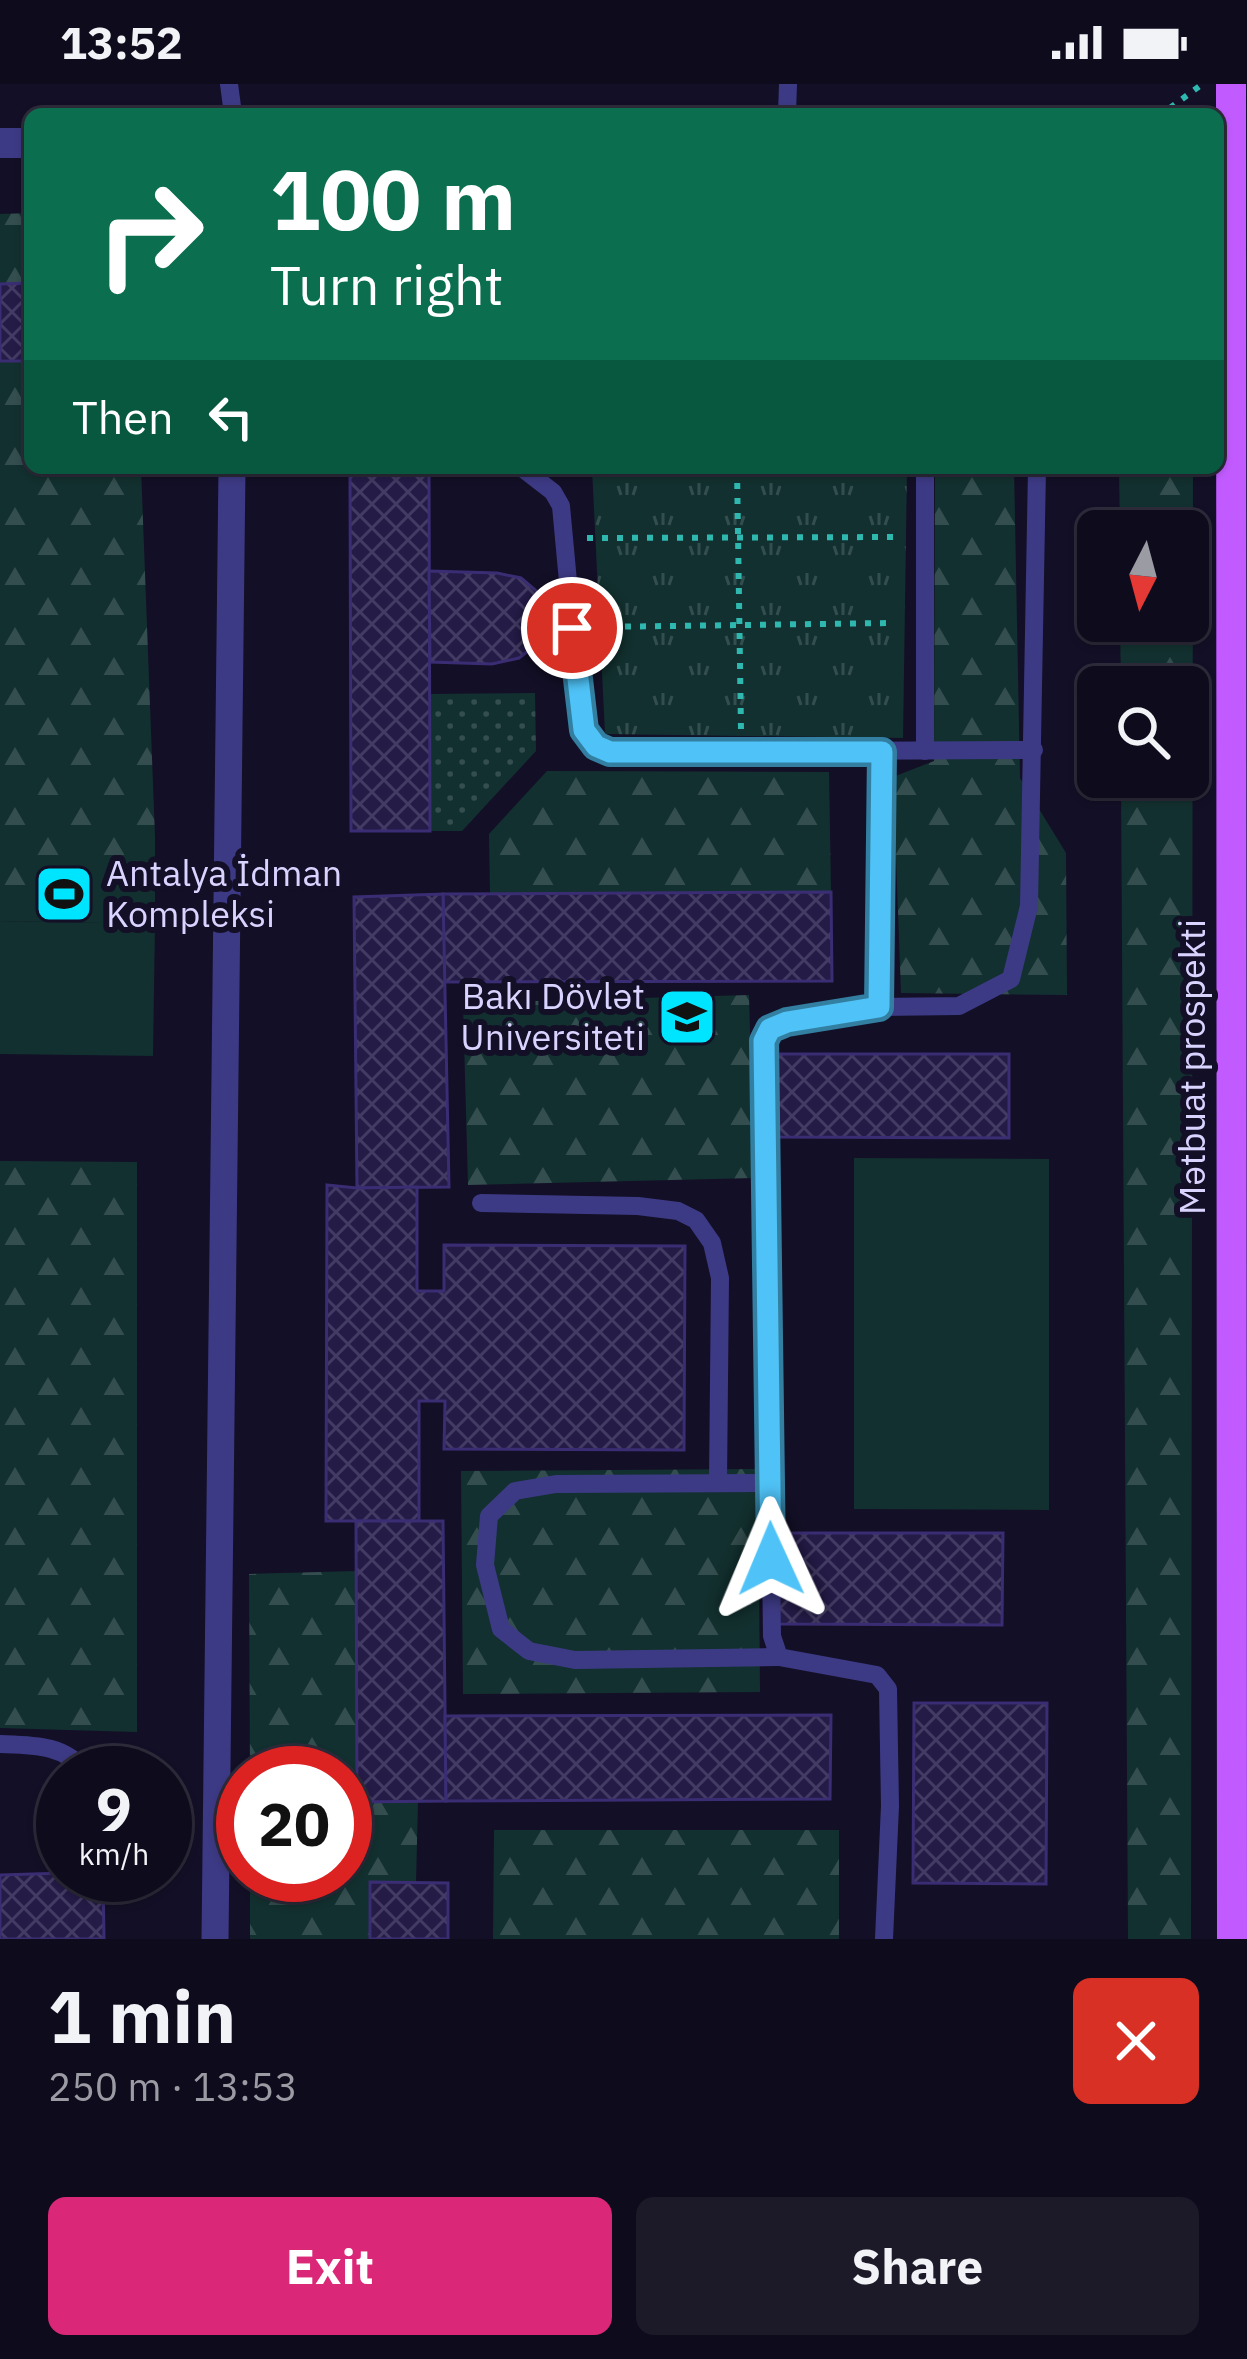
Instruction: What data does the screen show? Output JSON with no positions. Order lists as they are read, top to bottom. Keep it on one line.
{"streets":{"main road":["Mətbuat prospekti"]},"places":{"sports":["Antalya İdman Kompleksi"],"school or university":["Bakı Dövlət Universiteti"]},"north":"bottom","page":{"status":"13:52","turn":["100 m","Turn right"],"then":"Then","speed":"9 km/h","limit":"20","heading":["1 min","250 m · 13:53"],"buttons":["Exit","Share"]}}
